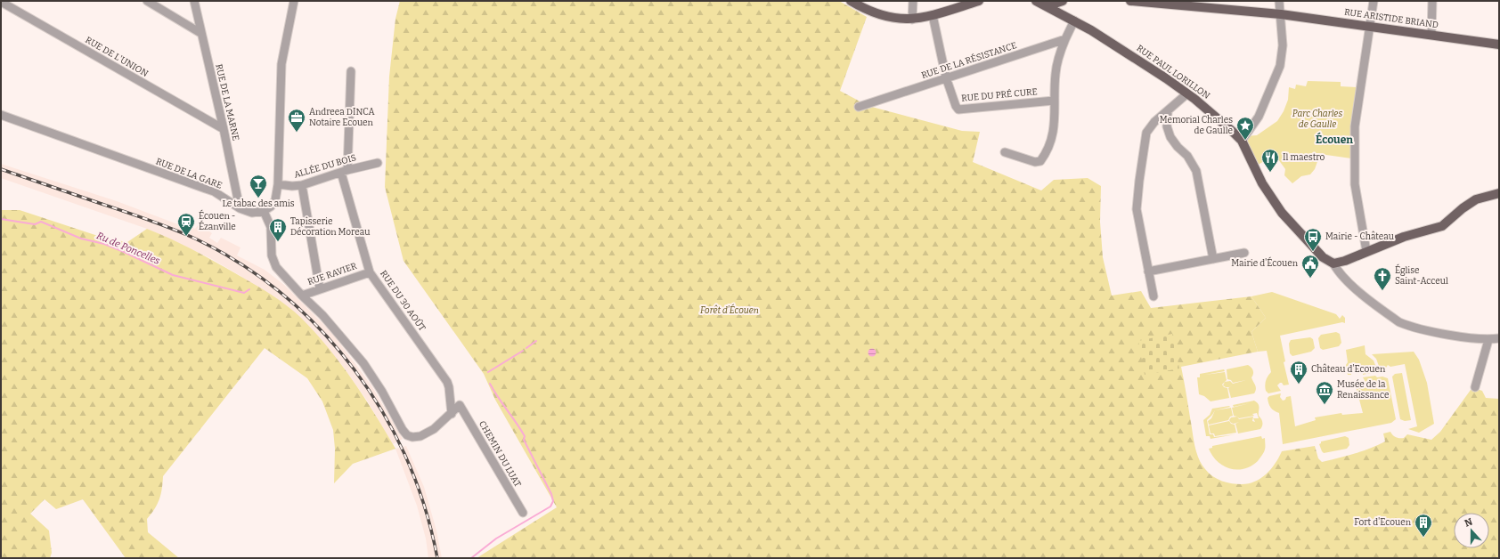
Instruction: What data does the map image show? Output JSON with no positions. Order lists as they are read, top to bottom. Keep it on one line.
{"streets":{"main road":["RUE ARISTIDE BRIAND","RUE PAUL LORILLON"],"street":["RUE DE L'UNION","RUE DE LA RÉSISTANCE","RUE DU PRÉ CURE","RUE DE LA MARNE","ALLÉE DU BOIS","RUE DE LA GARE","RUE RAVIER","RUE DU 30 AOÛT","CHEMIN DU LUAT"]},"crossings":[["RUE DE L'UNION","RUE DE LA MARNE"],["RUE DE LA RÉSISTANCE","RUE DU PRÉ CURE"],["RUE DE LA MARNE","RUE DE LA GARE"],["ALLÉE DU BOIS","RUE DU 30 AOÛT"],["RUE RAVIER","RUE DU 30 AOÛT"],["RUE DU 30 AOÛT","CHEMIN DU LUAT"]],"districts":["Écouen"],"water":["Ru de Poncelles"],"parks":["Parc Charles de Gaulle","Forêt d'Écouen"],"places":{"office":["Andreea DINCA Notaire Ecouen"],"place":["Memorial Charles de Gaulle"],"restaurant":["Il maestro"],"bar":["Le tabac des amis"],"station":["Écouen - Ézanville"],"building":["Tapisserie Décoration Moreau","Château d'Ecouen","Fort d'Ecouen"],"bus stop":["Mairie - Château"],"public building":["Mairie d'Écouen"],"church":["Église Saint-Acceul"],"museum":["Musée de la Renaissance"]},"north":"top"}
